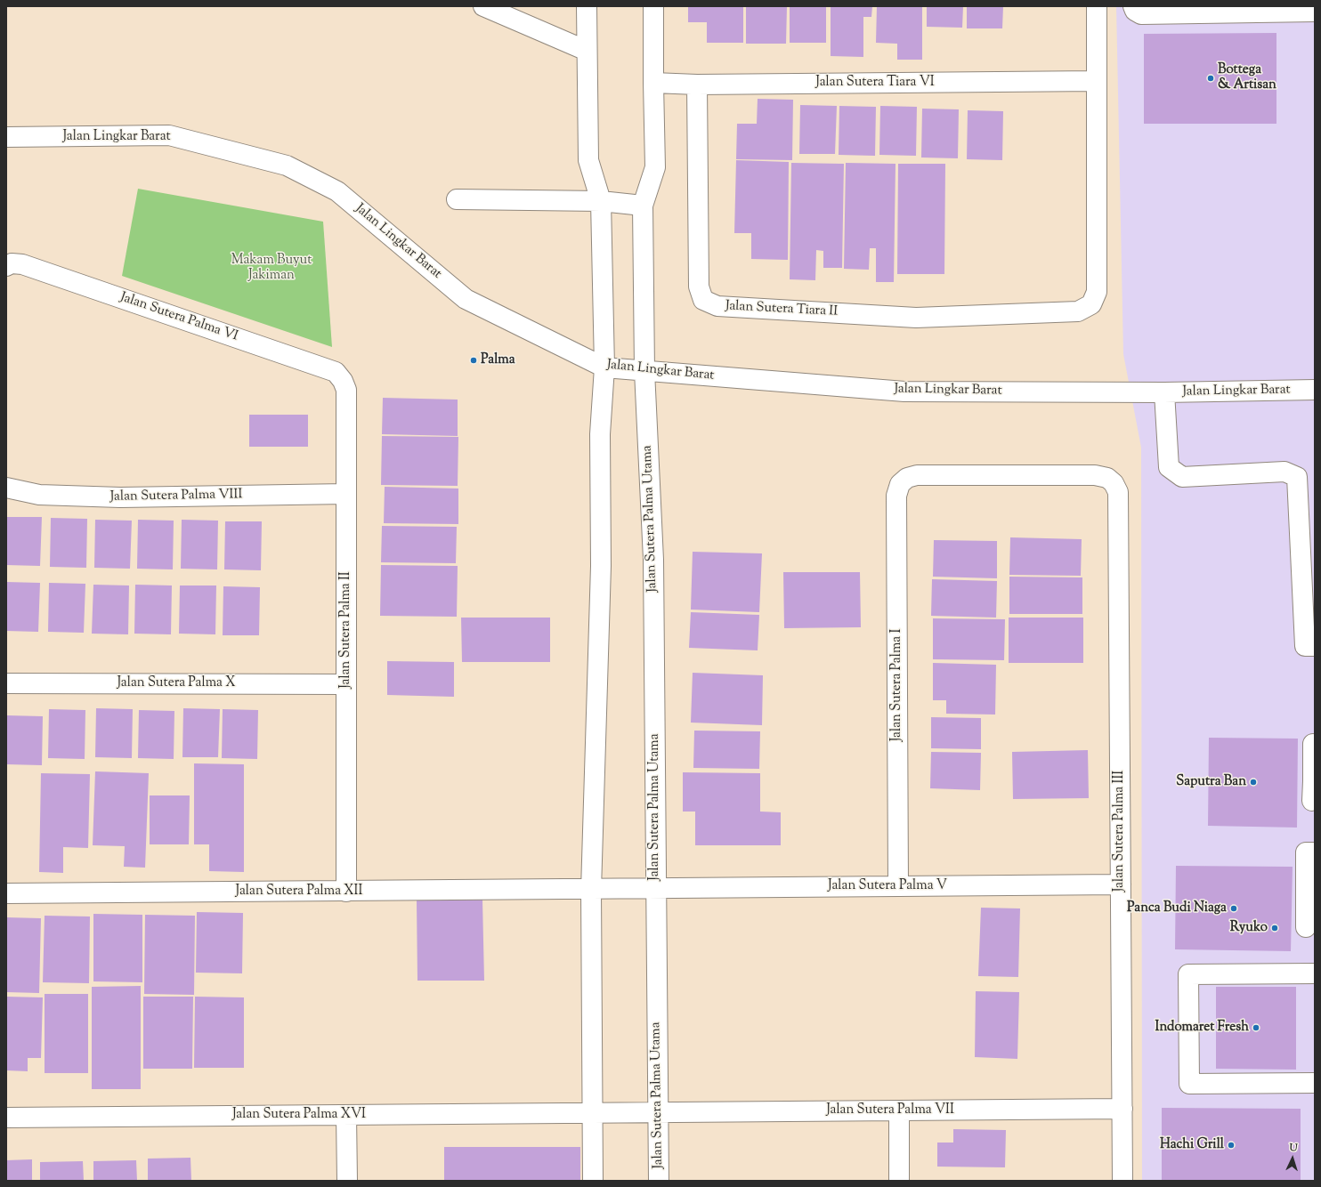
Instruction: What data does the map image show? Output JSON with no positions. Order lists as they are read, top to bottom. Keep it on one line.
{"streets":{"street":["Jalan Sutera Tiara VI","Jalan Lingkar Barat","Jalan Sutera Tiara II","Jalan Sutera Palma VI","Jalan Sutera Palma VIII","Jalan Sutera Palma Utama","Jalan Sutera Palma II","Jalan Sutera Palma X","Jalan Sutera Palma I","Jalan Sutera Palma III","Jalan Sutera Palma V","Jalan Sutera Palma XII","Jalan Sutera Palma VII","Jalan Sutera Palma XVI"]},"crossings":[["Jalan Sutera Tiara VI","Jalan Sutera Tiara II"],["Jalan Sutera Tiara VI","Jalan Sutera Palma Utama"],["Jalan Lingkar Barat","Jalan Sutera Palma Utama"],["Jalan Sutera Palma VI","Jalan Sutera Palma II"],["Jalan Sutera Palma VIII","Jalan Sutera Palma II"],["Jalan Sutera Palma Utama","Jalan Sutera Palma V"],["Jalan Sutera Palma Utama","Jalan Sutera Palma VII"],["Jalan Sutera Palma II","Jalan Sutera Palma X"],["Jalan Sutera Palma II","Jalan Sutera Palma XII"],["Jalan Sutera Palma I","Jalan Sutera Palma III"],["Jalan Sutera Palma I","Jalan Sutera Palma V"],["Jalan Sutera Palma III","Jalan Sutera Palma V"],["Jalan Sutera Palma III","Jalan Sutera Palma VII"],["Jalan Sutera Palma V","Jalan Sutera Palma XII"],["Jalan Sutera Palma VII","Jalan Sutera Palma XVI"]],"parks":["Makam Buyut Jakiman"],"places":["Bottega & Artisan","Palma","Saputra Ban","Panca Budi Niaga","Ryuko","Indomaret Fresh","Hachi Grill"],"north":"top"}
